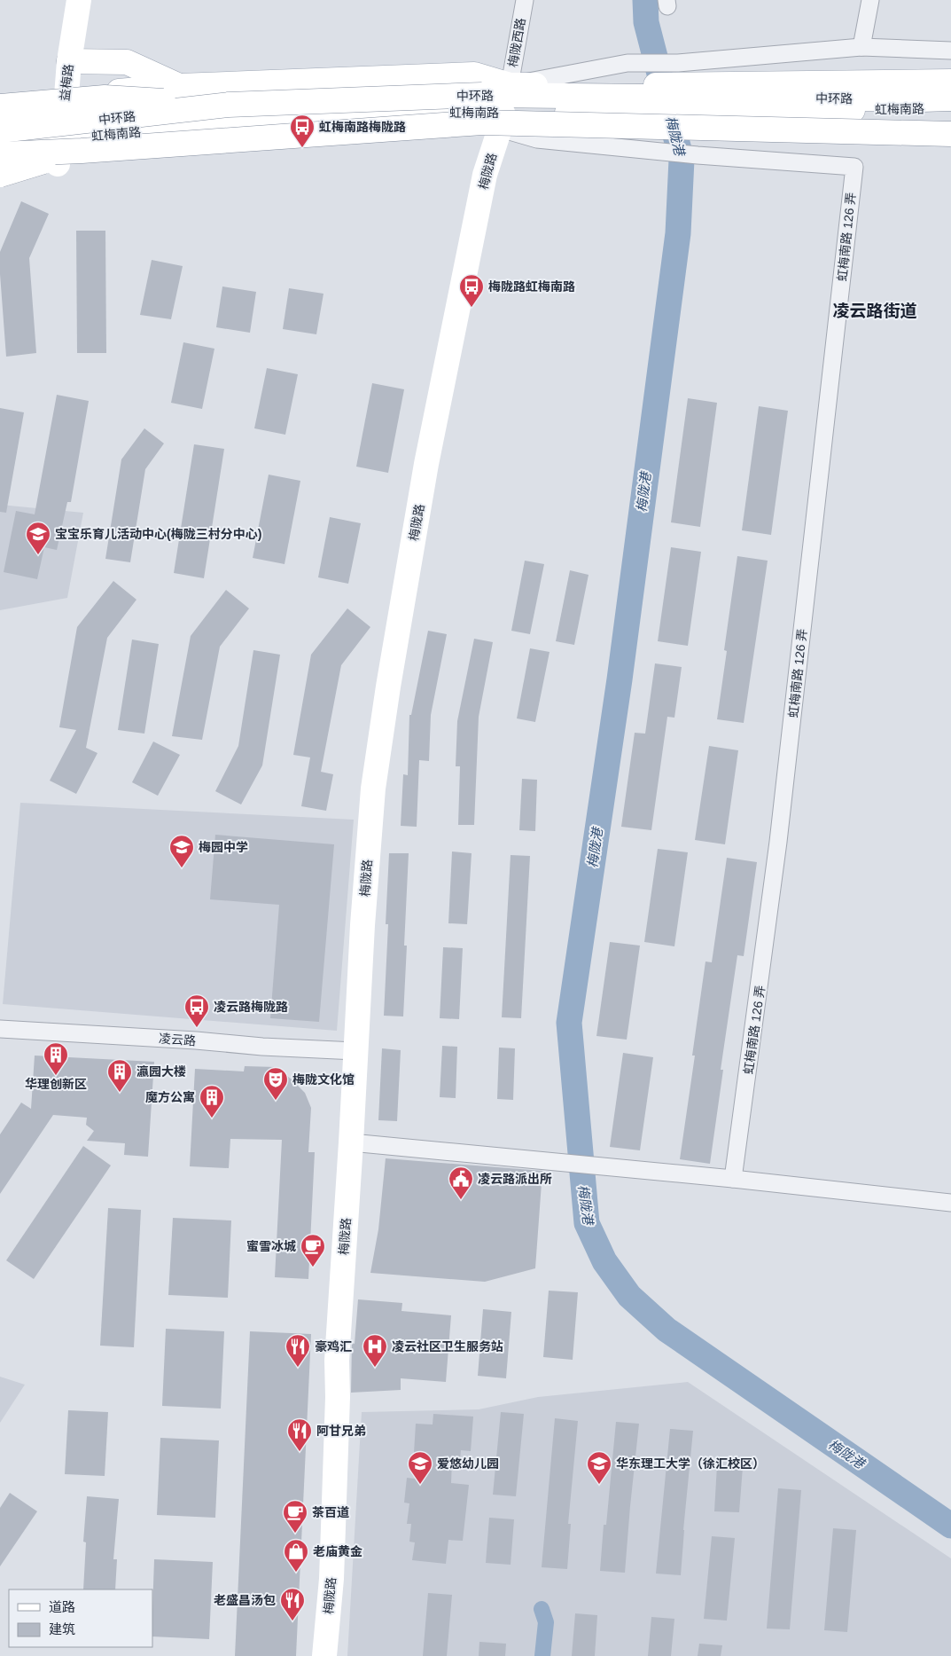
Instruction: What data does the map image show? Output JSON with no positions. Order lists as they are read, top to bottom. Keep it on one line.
{"streets":{"main road":["益梅路","中环路","虹梅南路","梅陇路"],"street":["梅陇西路","虹梅南路 126 弄","凌云路"]},"crossings":[["梅陇西路","虹梅南路"],["益梅路","虹梅南路"],["中环路","虹梅南路"],["虹梅南路","梅陇路"],["虹梅南路","虹梅南路 126 弄"],["梅陇路","虹梅南路 126 弄"],["梅陇路","凌云路"]],"districts":["凌云路街道"],"water":["梅陇港"],"places":{"bus stop":["虹梅南路梅陇路","梅陇路虹梅南路","凌云路梅陇路"],"school or university":["宝宝乐育儿活动中心(梅陇三村分中心)","梅园中学","爱悠幼儿园","华东理工大学（徐汇校区）"],"building":["华理创新区","瀛园大楼","魔方公寓"],"theatre":["梅陇文化馆"],"public building":["凌云路派出所"],"cafe":["蜜雪冰城","茶百道"],"restaurant":["豪鸡汇","阿甘兄弟","老盛昌汤包"],"hospital":["凌云社区卫生服务站"],"shop":["老庙黄金"]},"legend":["道路","建筑"]}
